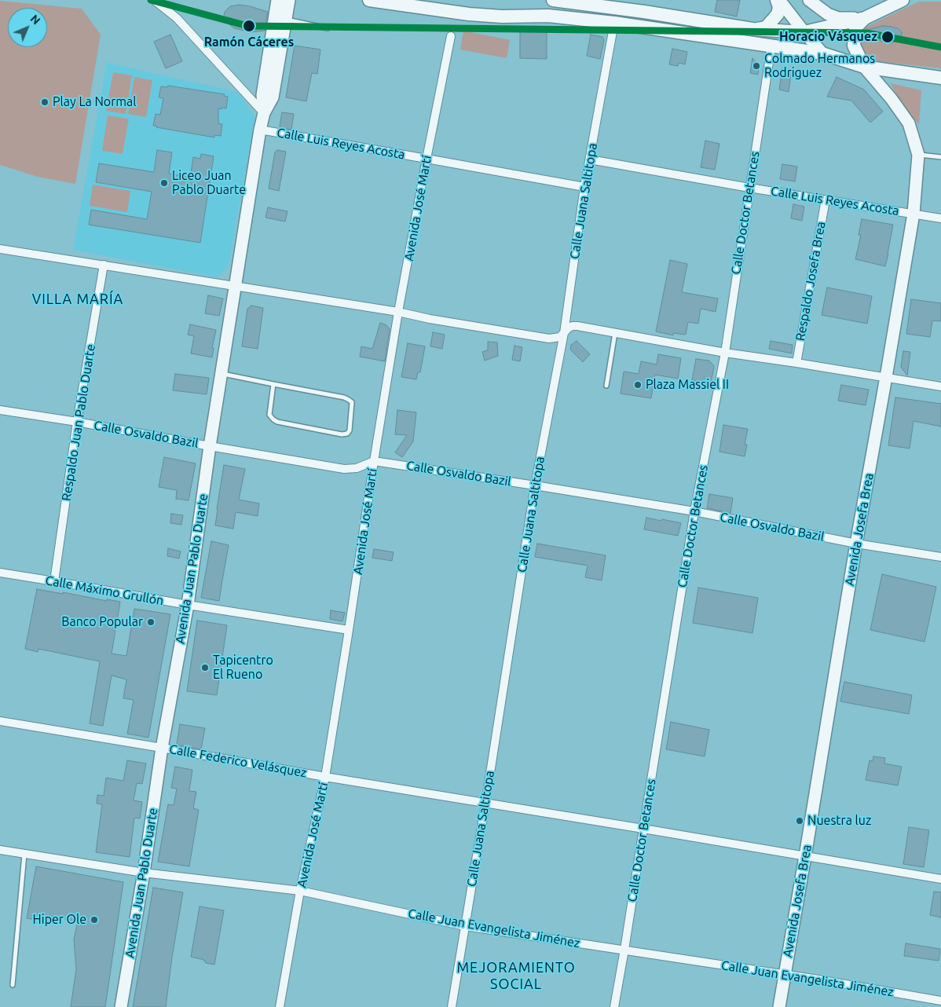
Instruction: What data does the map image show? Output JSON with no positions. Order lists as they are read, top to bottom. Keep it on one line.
{"streets":{"main road":["Avenida Josefa Brea","Avenida Juan Pablo Duarte"],"street":["Calle Luis Reyes Acosta","Calle Juana Saltitopa","Avenida José Martí","Calle Doctor Betances","Respaldo Josefa Brea","Respaldo Juan Pablo Duarte","Calle Osvaldo Bazil","Calle Máximo Grullón","Calle Federico Velásquez","Calle Juan Evangelista Jiménez"]},"crossings":[["Calle Luis Reyes Acosta","Calle Juana Saltitopa"],["Calle Luis Reyes Acosta","Avenida José Martí"],["Calle Luis Reyes Acosta","Calle Doctor Betances"],["Calle Luis Reyes Acosta","Respaldo Josefa Brea"],["Calle Luis Reyes Acosta","Avenida Josefa Brea"],["Calle Luis Reyes Acosta","Avenida Juan Pablo Duarte"],["Calle Juana Saltitopa","Calle Osvaldo Bazil"],["Calle Juana Saltitopa","Calle Federico Velásquez"],["Calle Juana Saltitopa","Calle Juan Evangelista Jiménez"],["Avenida José Martí","Calle Osvaldo Bazil"],["Avenida José Martí","Calle Máximo Grullón"],["Avenida José Martí","Calle Federico Velásquez"],["Avenida José Martí","Calle Juan Evangelista Jiménez"],["Calle Doctor Betances","Calle Osvaldo Bazil"],["Calle Doctor Betances","Calle Federico Velásquez"],["Calle Doctor Betances","Calle Juan Evangelista Jiménez"],["Respaldo Juan Pablo Duarte","Calle Osvaldo Bazil"],["Respaldo Juan Pablo Duarte","Calle Máximo Grullón"],["Calle Osvaldo Bazil","Avenida Josefa Brea"],["Calle Osvaldo Bazil","Avenida Juan Pablo Duarte"],["Avenida Josefa Brea","Calle Federico Velásquez"],["Avenida Josefa Brea","Calle Juan Evangelista Jiménez"],["Avenida Juan Pablo Duarte","Calle Máximo Grullón"],["Avenida Juan Pablo Duarte","Calle Federico Velásquez"],["Avenida Juan Pablo Duarte","Calle Juan Evangelista Jiménez"]],"districts":["VILLA MARÍA","MEJORAMIENTO SOCIAL"],"places":["Ramón Cáceres","Horacio Vásquez","Colmado Hermanos Rodriguez","Play La Normal","Liceo Juan Pablo Duarte","Plaza Massiel II","Banco Popular","Tapicentro El Rueno","Nuestra luz","Hiper Ole"],"north":"top right"}
